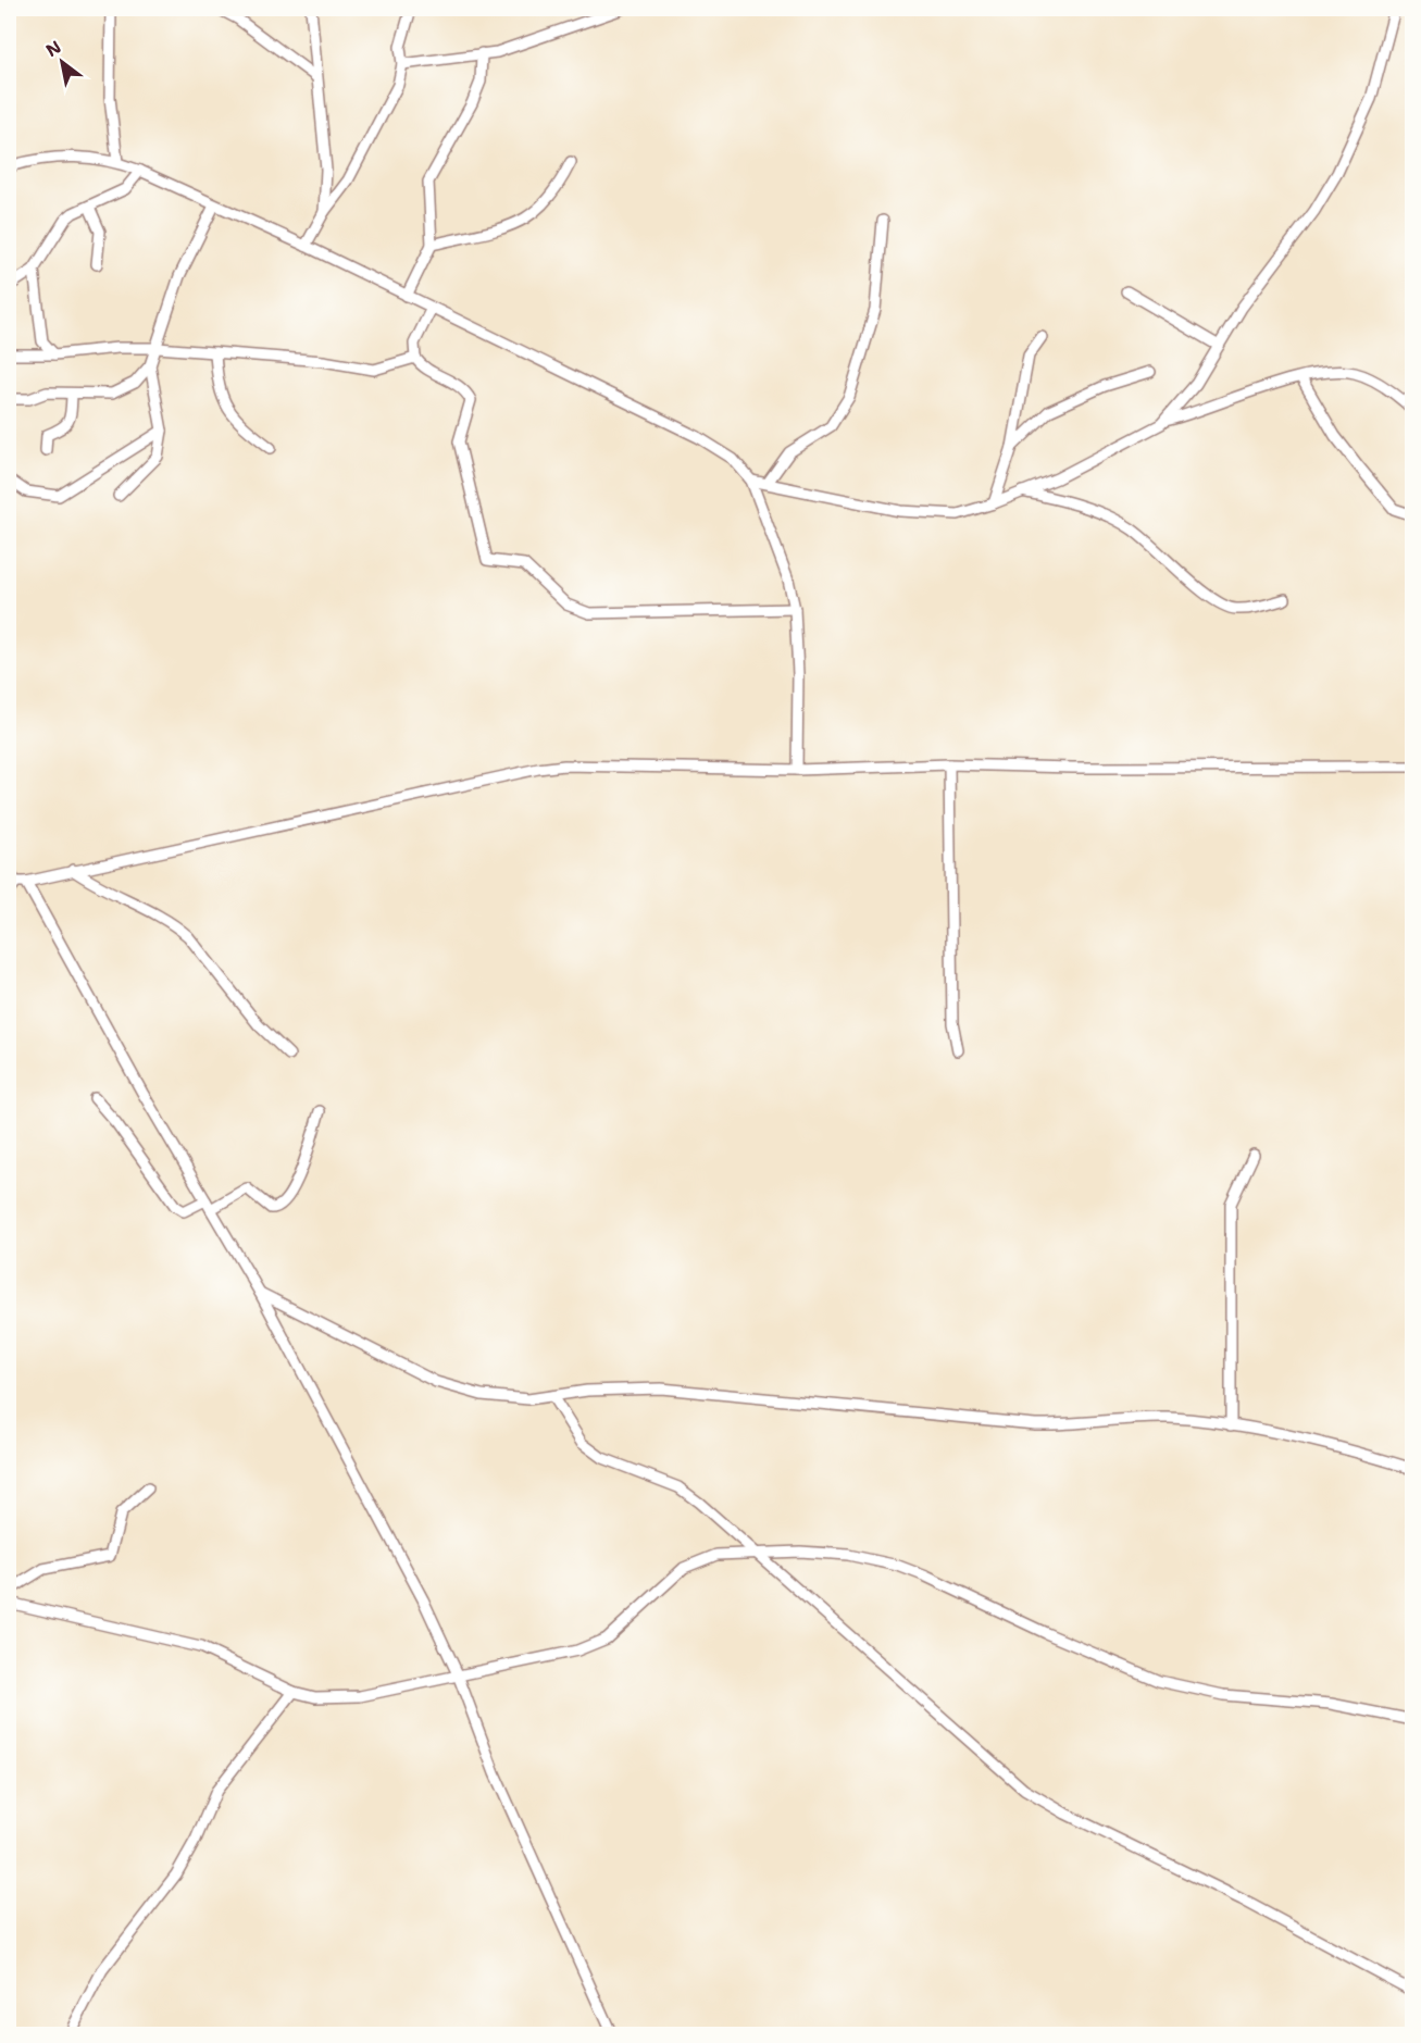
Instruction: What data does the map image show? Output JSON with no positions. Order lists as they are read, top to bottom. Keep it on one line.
{"north":"top left"}
